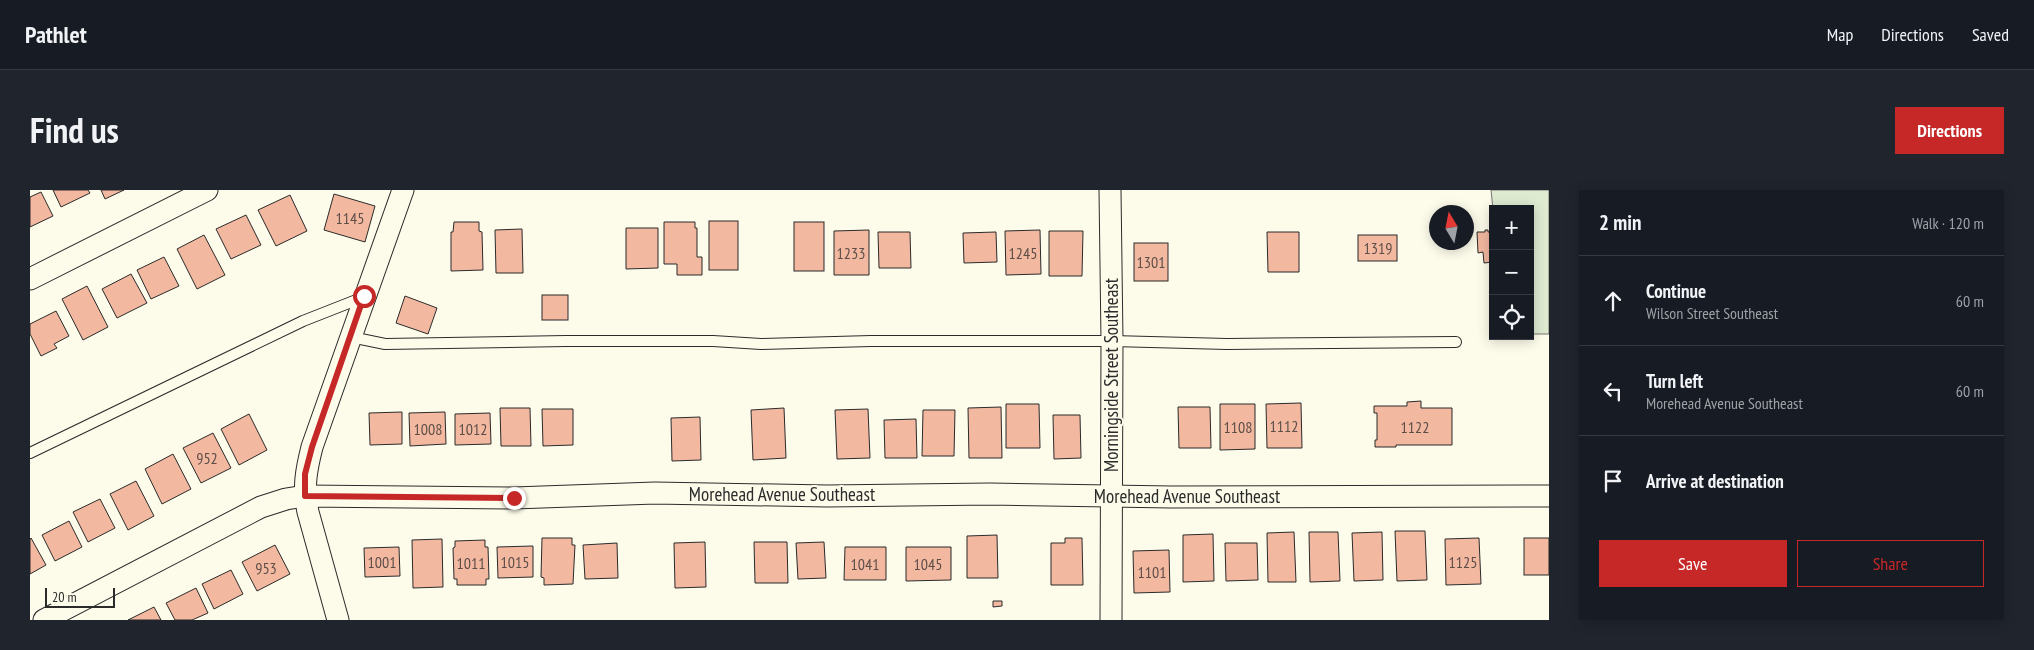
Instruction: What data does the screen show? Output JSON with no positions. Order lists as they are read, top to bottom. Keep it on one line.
{"streets":{"street":["Morningside Street Southeast","Morehead Avenue Southeast"]},"crossings":[["Morningside Street Southeast","Morehead Avenue Southeast"]],"house_numbers":["1145","1319","1233","1245","1301","1112","1108","1122","1008","1012","952","1001","1015","1125","1011","1041","1045","953","1101"],"scale_bar":"20 m","north":"top","page":{"header":"Pathlet","nav":["Map","Directions","Saved"],"title":"Find us","buttons":["Directions",["Save","Share"]],"heading":["2 min","Walk · 120 m"],"map_buttons":["+","−"],"list":[["Continue","Wilson Street Southeast","60 m"],["Turn left","Morehead Avenue Southeast","60 m"],"Arrive at destination"],"scale":"20 m"}}
